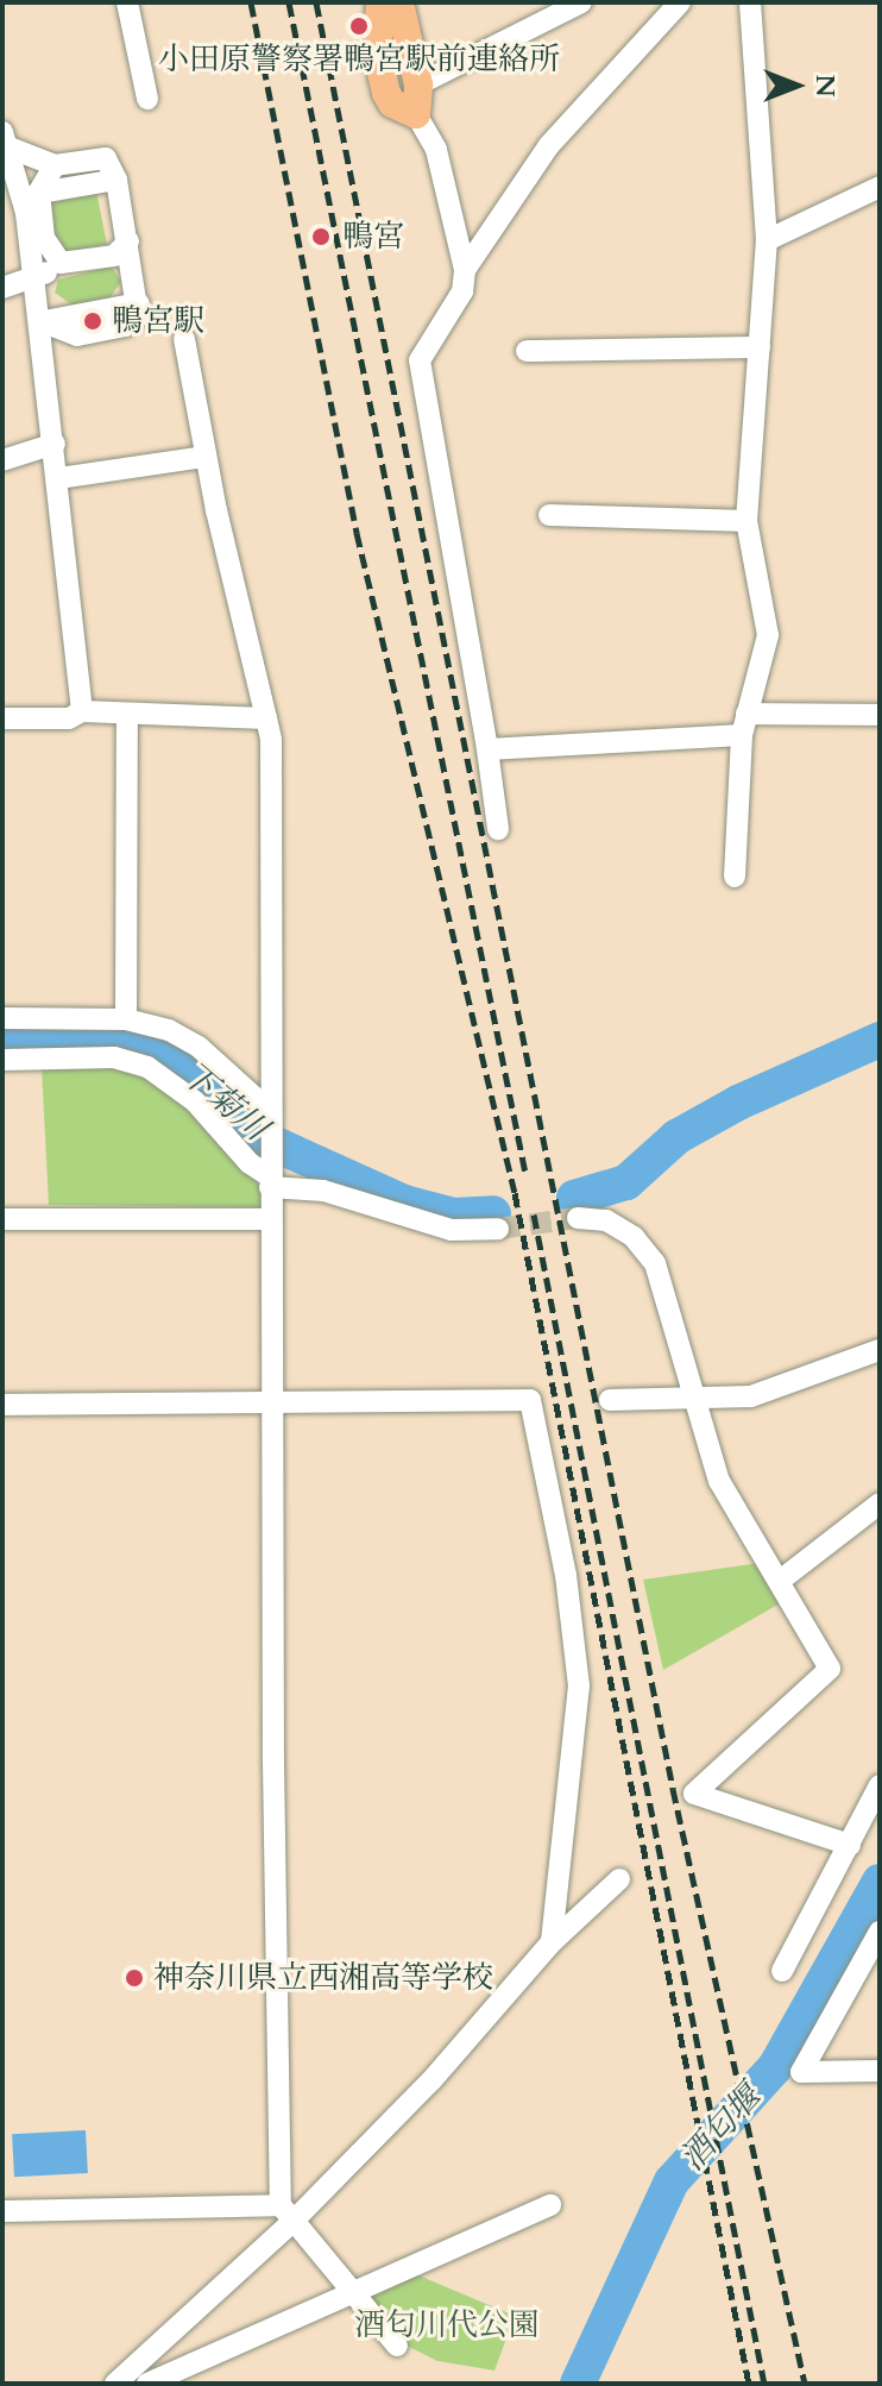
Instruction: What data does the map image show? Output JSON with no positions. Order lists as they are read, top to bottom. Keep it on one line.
{"water":["下菊川","酒匂堰"],"parks":["酒匂川代公園"],"places":["小田原警察署鴨宮駅前連絡所","鴨宮","鴨宮駅","神奈川県立西湘高等学校"],"north":"right"}
